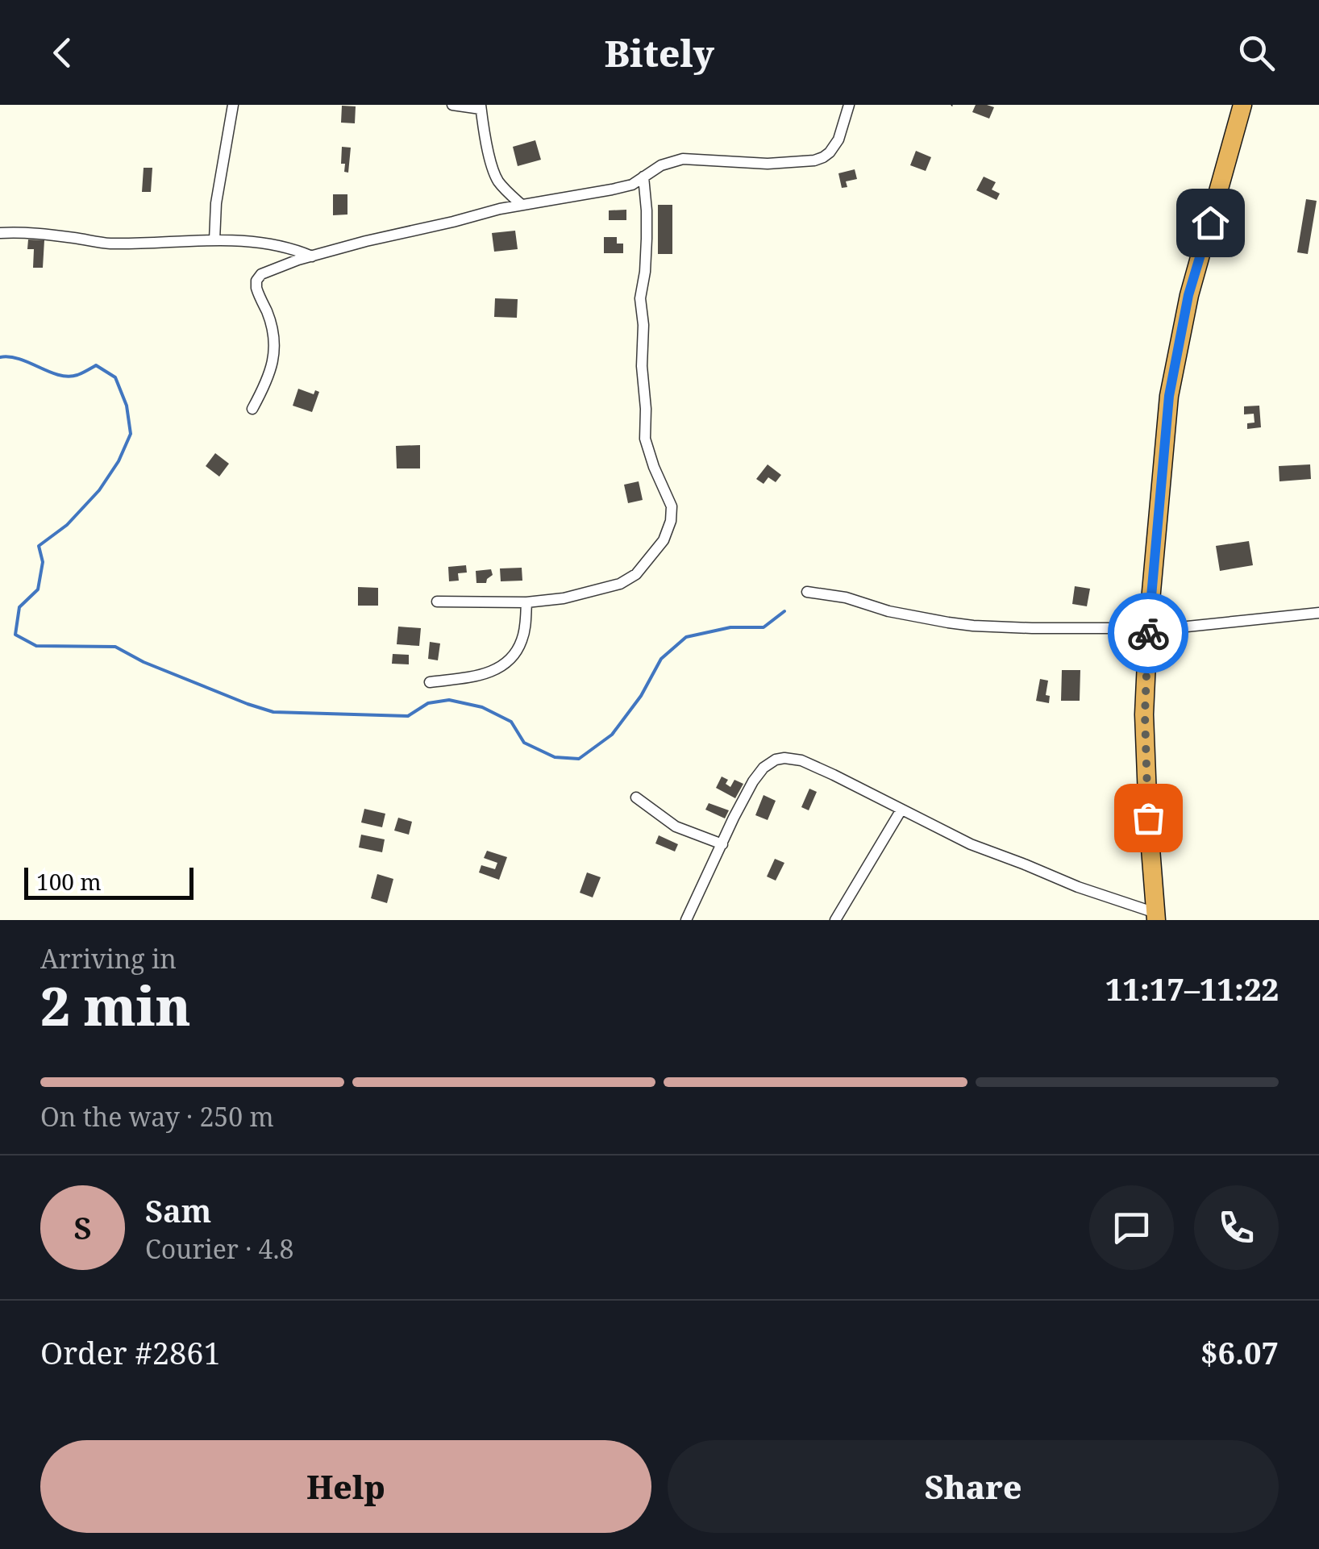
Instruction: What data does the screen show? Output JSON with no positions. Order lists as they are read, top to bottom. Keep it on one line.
{"scale_bar":"100 m","page":{"header":"Bitely","scale":"100 m","heading":["2 min","Arriving in","11:17–11:22"],"panel":["Sam","Courier · 4.8","Order #2861","$6.07"],"bar":"On the way · 250 m","round":"S","buttons":["Help","Share"]}}
